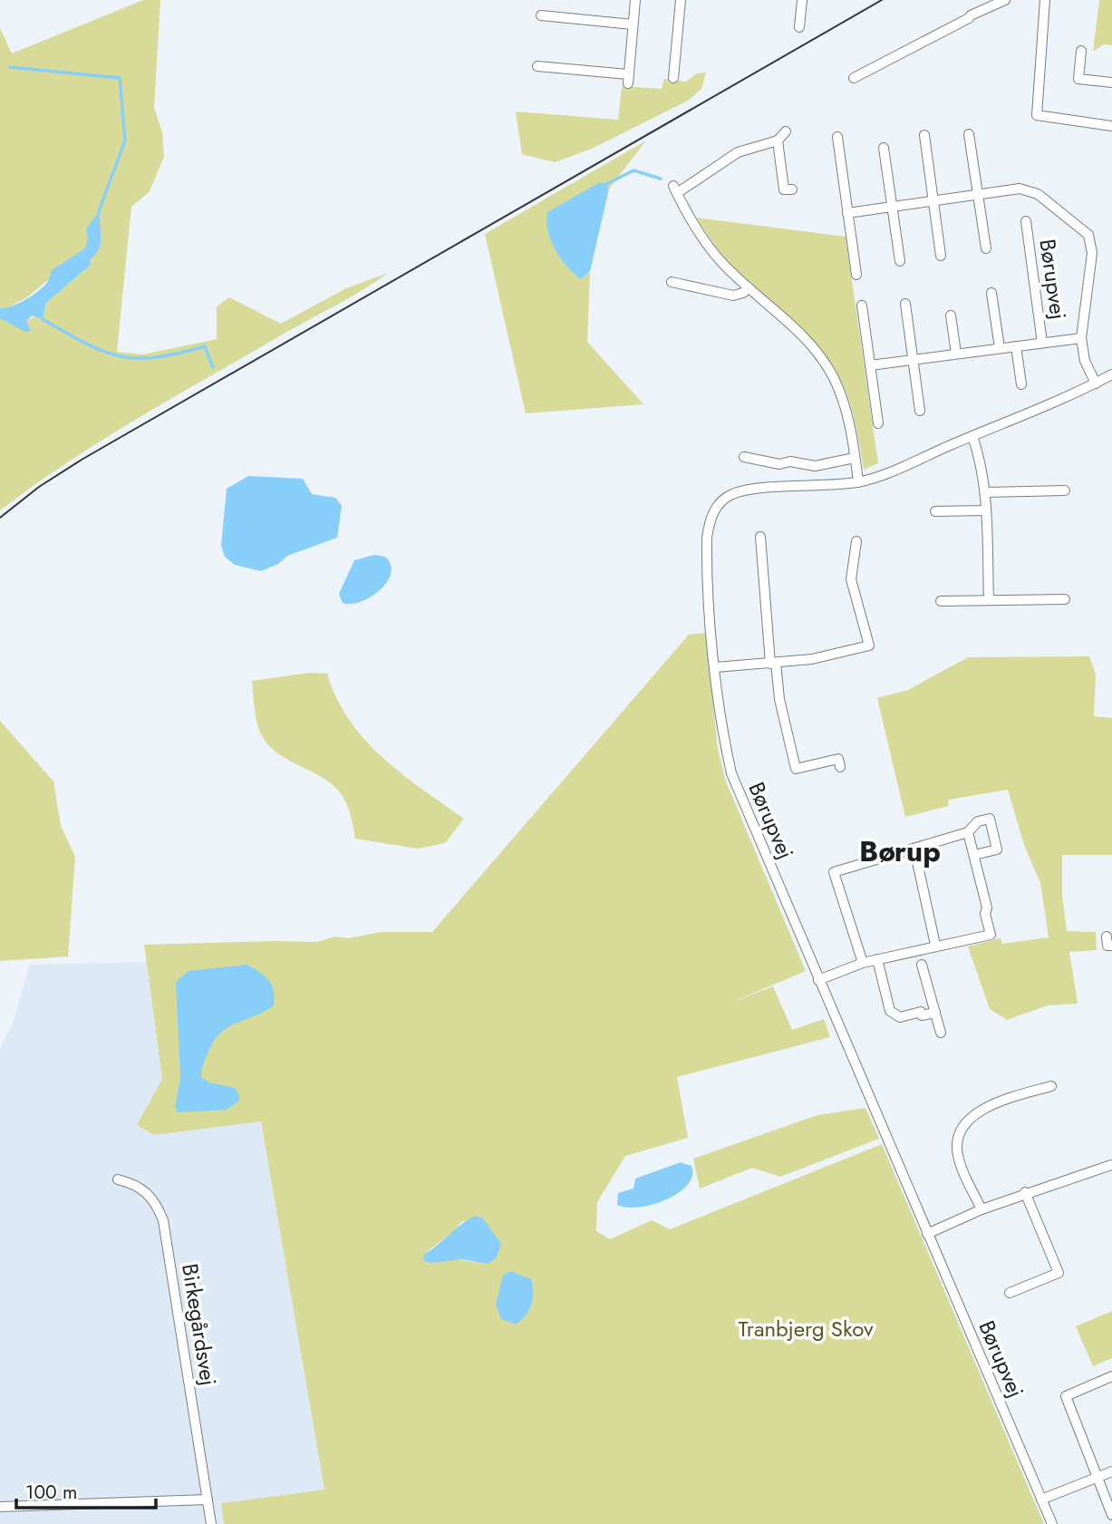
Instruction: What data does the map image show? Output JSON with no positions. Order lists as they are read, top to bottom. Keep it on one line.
{"streets":{"street":["Børupvej","Birkegårdsvej"]},"districts":["Børup"],"parks":["Tranbjerg Skov"],"scale_bar":"100 m"}
